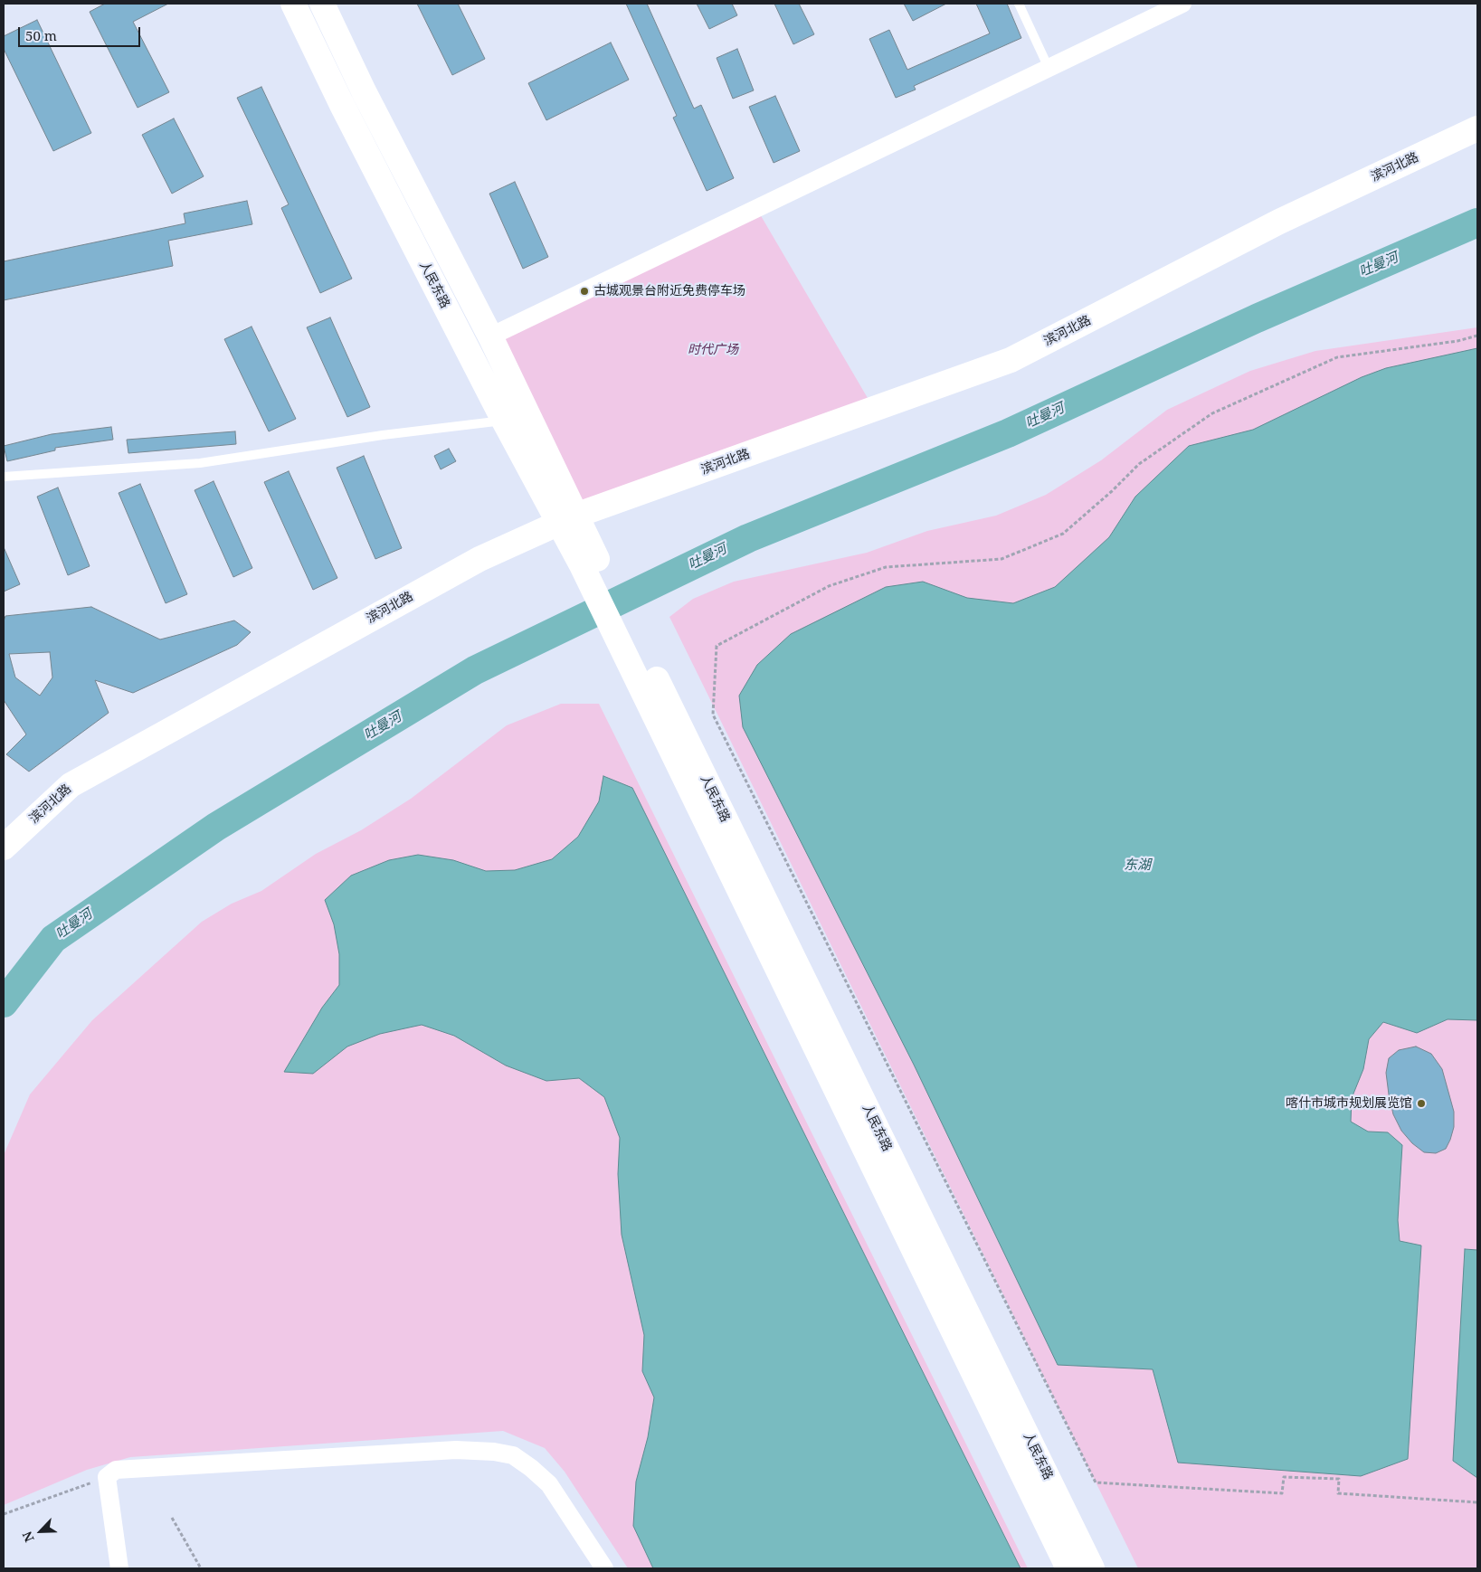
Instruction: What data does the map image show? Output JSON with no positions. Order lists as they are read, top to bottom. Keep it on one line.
{"streets":{"main road":["滨河北路","人民东路"]},"crossings":[["滨河北路","人民东路"]],"water":["吐曼河","东湖"],"parks":["时代广场"],"places":["古城观景台附近免费停车场","喀什市城市规划展览馆"],"scale_bar":"50 m","north":"bottom left"}
